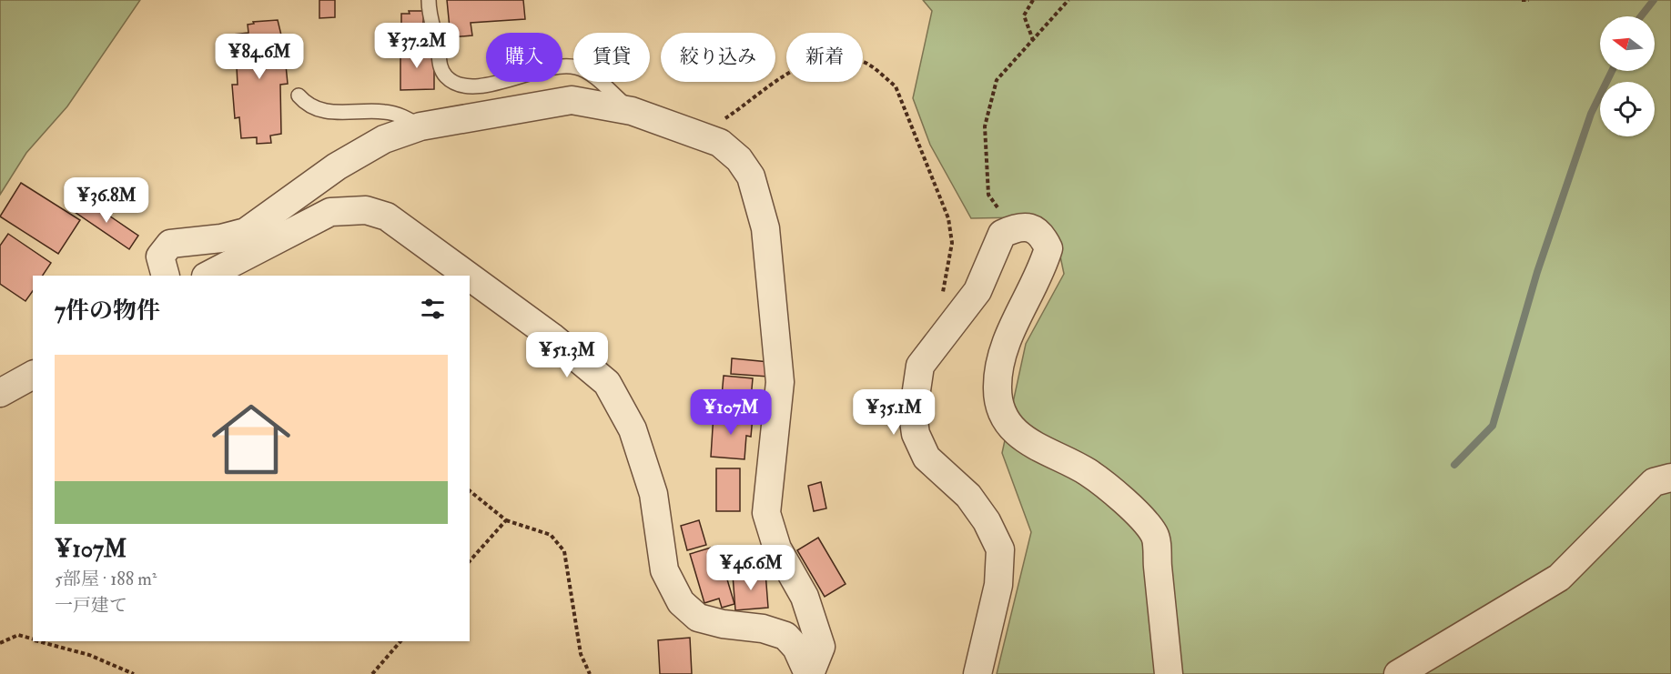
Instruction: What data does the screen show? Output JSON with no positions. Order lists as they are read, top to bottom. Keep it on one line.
{"north":"left","page":{"price":["¥37.2M","¥84.6M","¥36.8M","¥51.3M","¥107M","¥35.1M","¥46.6M"],"chip":["購入","賃貸","絞り込み","新着"],"heading":"7件の物件","list":[{"name":"¥107M","note":"5部屋 · 188 m² · 一戸建て"}]}}
